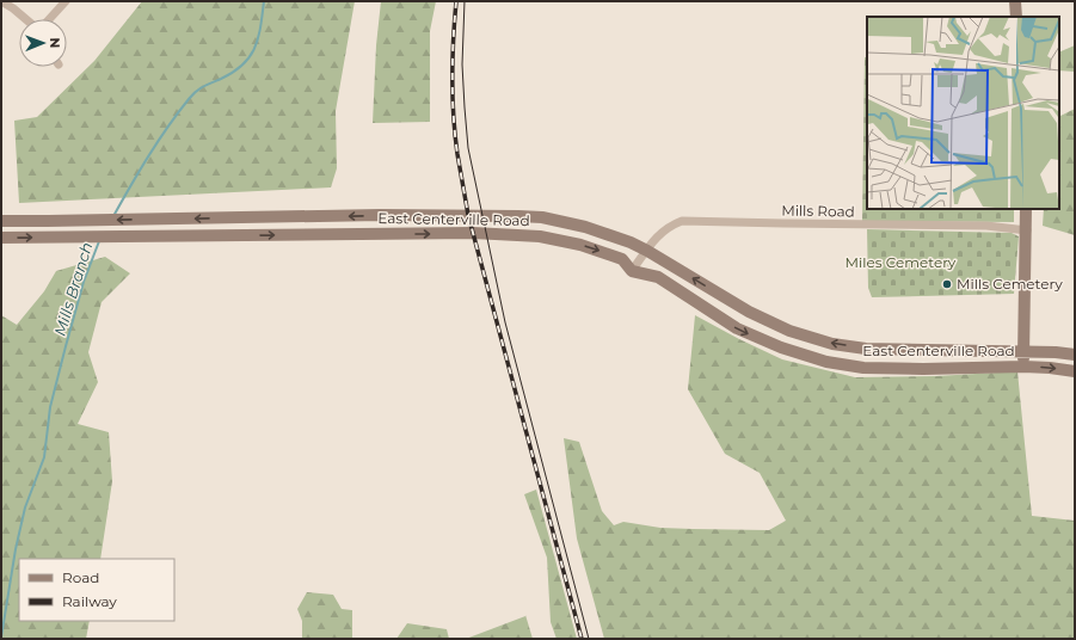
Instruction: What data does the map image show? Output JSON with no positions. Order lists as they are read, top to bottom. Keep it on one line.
{"streets":{"main road":["East Centerville Road"],"street":["Mills Road"]},"crossings":[["Mills Road","East Centerville Road"]],"water":["Mills Branch"],"parks":["Miles Cemetery"],"places":["Mills Cemetery"],"legend":["Road","Railway"],"north":"right"}
